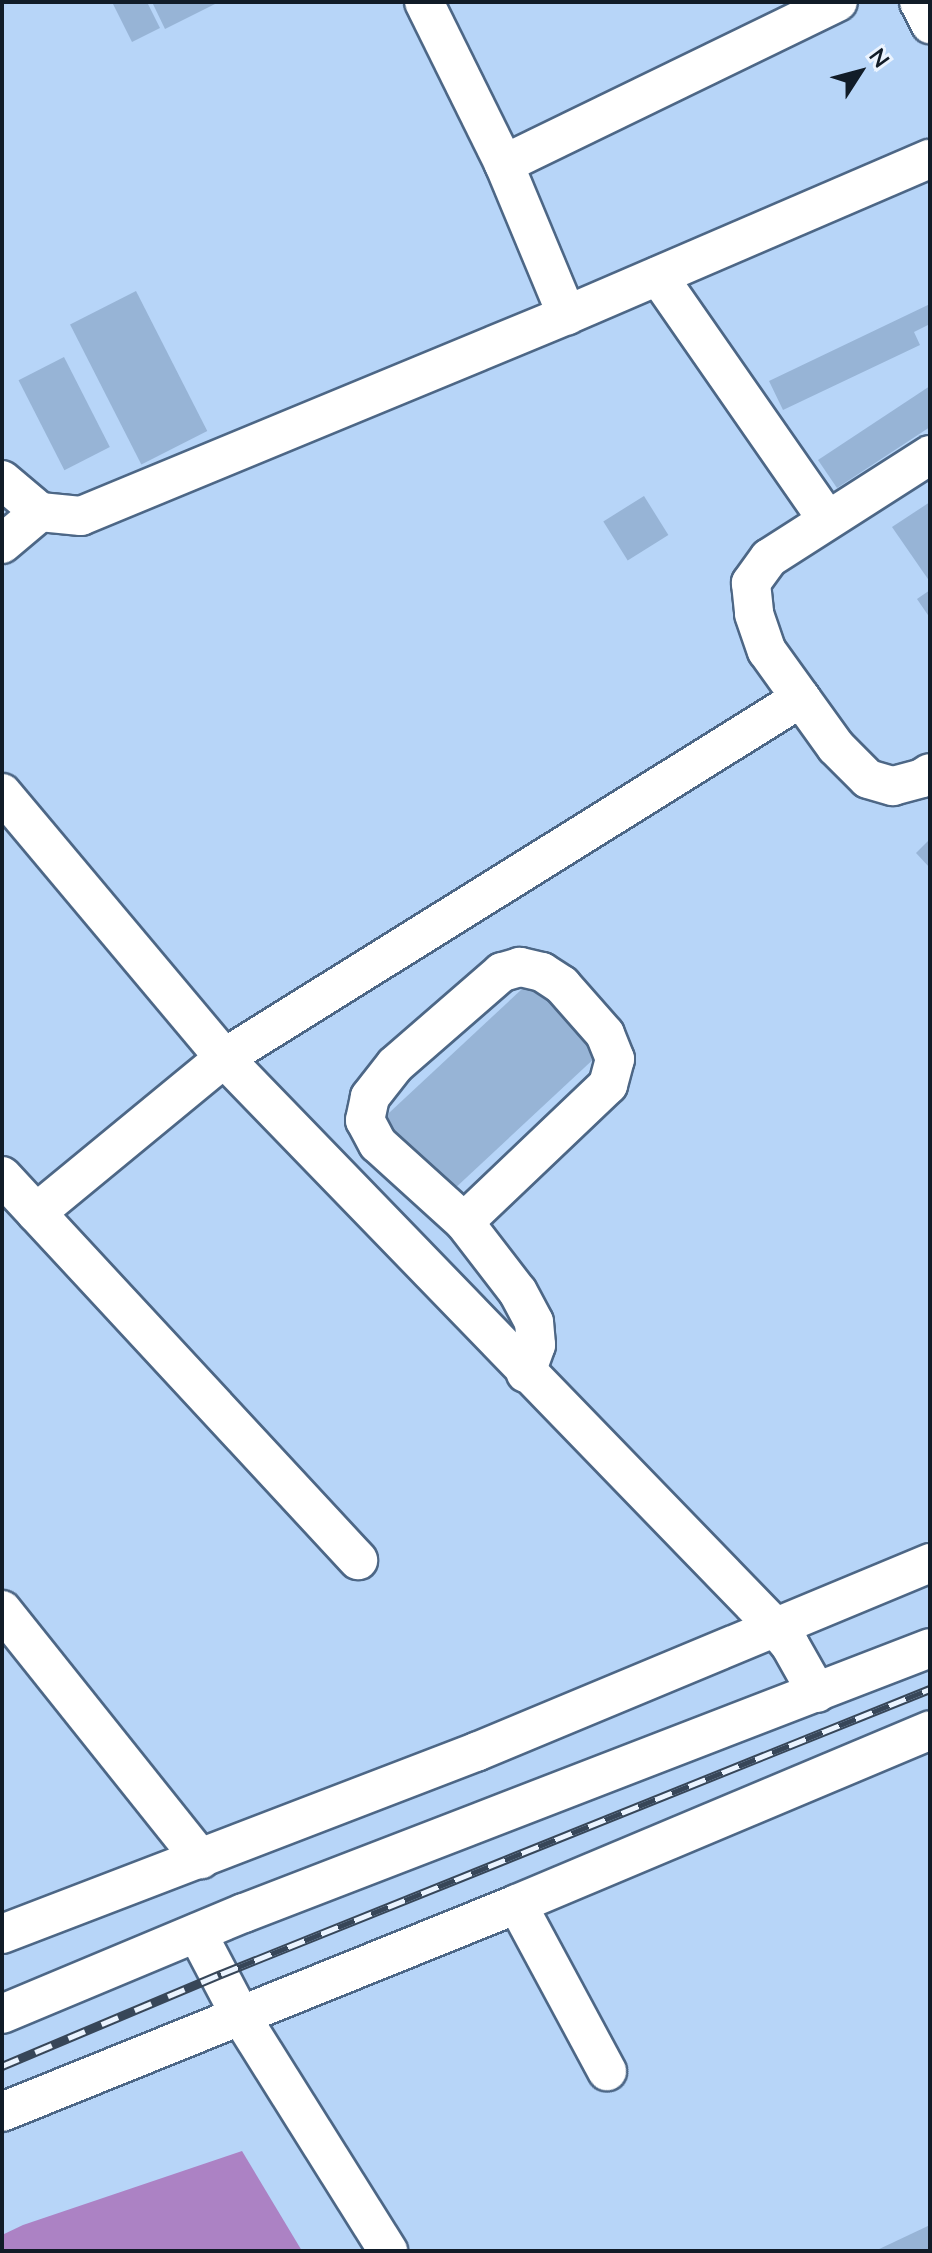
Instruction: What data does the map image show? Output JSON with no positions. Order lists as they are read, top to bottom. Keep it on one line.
{"north":"top right"}
